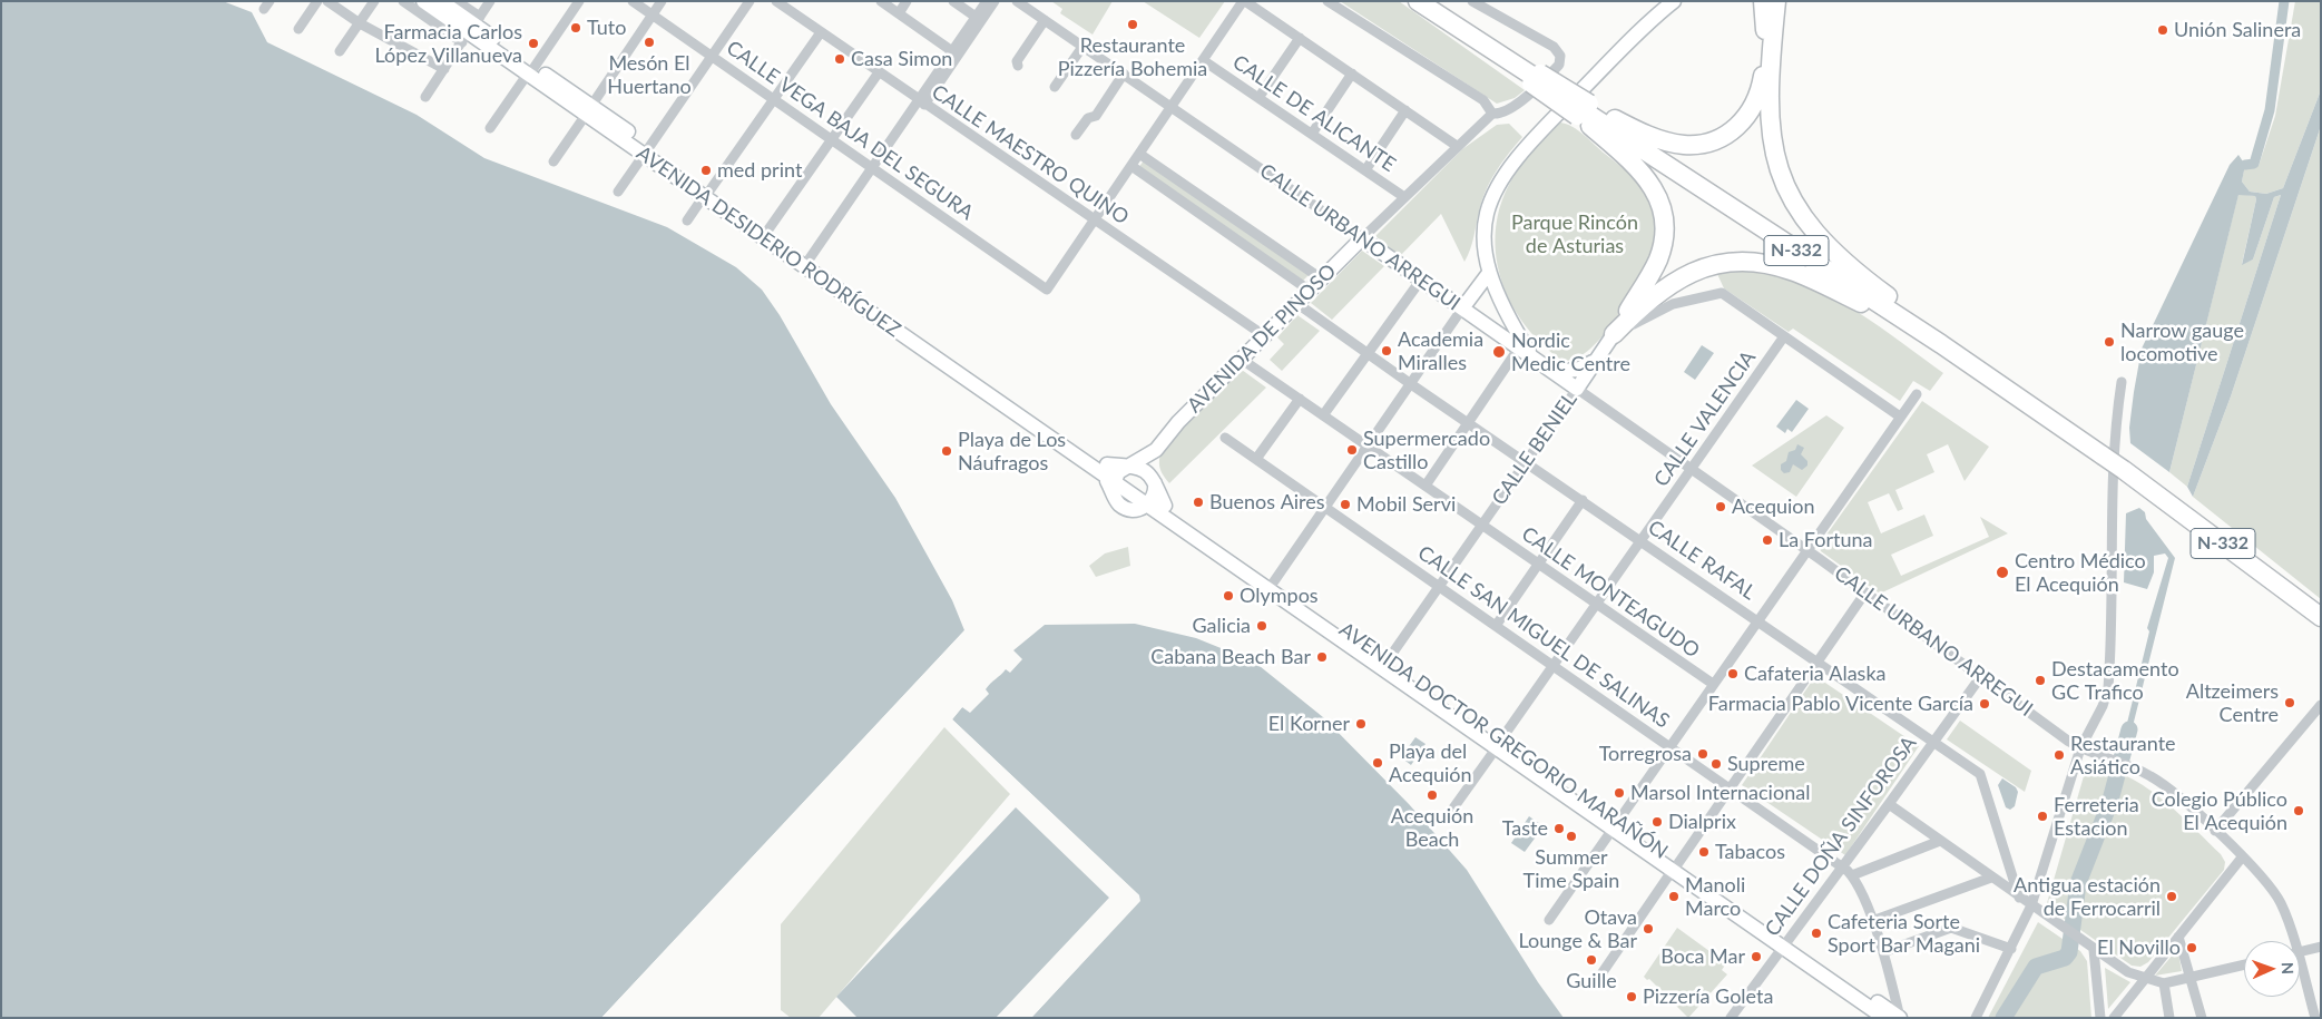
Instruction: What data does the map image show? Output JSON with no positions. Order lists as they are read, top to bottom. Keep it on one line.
{"streets":{"highway":["N-332"],"street":["CALLE DE ALICANTE","CALLE VEGA BAJA DEL SEGURA","CALLE MAESTRO QUINO","CALLE URBANO ARREGUI","AVENIDA DESIDERIO RODRÍGUEZ","AVENIDA DE PINOSO","CALLE VALENCIA","CALLE BENIEL","CALLE RAFAL","CALLE MONTEAGUDO","CALLE SAN MIGUEL DE SALINAS","AVENIDA DOCTOR GREGORIO MARAÑÓN","CALLE DOÑA SINFOROSA"]},"crossings":[["CALLE DE ALICANTE","AVENIDA DE PINOSO"],["CALLE VEGA BAJA DEL SEGURA","CALLE MAESTRO QUINO"],["CALLE MAESTRO QUINO","AVENIDA DE PINOSO"],["CALLE URBANO ARREGUI","AVENIDA DE PINOSO"],["CALLE URBANO ARREGUI","CALLE VALENCIA"],["CALLE URBANO ARREGUI","CALLE BENIEL"],["CALLE URBANO ARREGUI","CALLE DOÑA SINFOROSA"],["AVENIDA DESIDERIO RODRÍGUEZ","AVENIDA DE PINOSO"],["AVENIDA DESIDERIO RODRÍGUEZ","AVENIDA DOCTOR GREGORIO MARAÑÓN"],["AVENIDA DE PINOSO","CALLE RAFAL"],["AVENIDA DE PINOSO","CALLE MONTEAGUDO"],["AVENIDA DE PINOSO","AVENIDA DOCTOR GREGORIO MARAÑÓN"],["CALLE VALENCIA","CALLE BENIEL"],["CALLE VALENCIA","CALLE RAFAL"],["CALLE VALENCIA","CALLE MONTEAGUDO"],["CALLE VALENCIA","CALLE SAN MIGUEL DE SALINAS"],["CALLE VALENCIA","AVENIDA DOCTOR GREGORIO MARAÑÓN"],["CALLE BENIEL","CALLE RAFAL"],["CALLE BENIEL","CALLE MONTEAGUDO"],["CALLE BENIEL","CALLE SAN MIGUEL DE SALINAS"],["CALLE BENIEL","AVENIDA DOCTOR GREGORIO MARAÑÓN"],["CALLE RAFAL","CALLE DOÑA SINFOROSA"],["CALLE SAN MIGUEL DE SALINAS","CALLE DOÑA SINFOROSA"],["AVENIDA DOCTOR GREGORIO MARAÑÓN","CALLE DOÑA SINFOROSA"]],"parks":["Parque Rincón de Asturias"],"places":["Restaurante Pizzería Bohemia","Tuto","Unión Salinera","Mesón El Huertano","Farmacia Carlos López Villanueva","Casa Simon","med print","Narrow gauge locomotive","Academia Miralles","Nordic Medic Centre","Supermercado Castillo","Playa de Los Náufragos","Buenos Aires","Mobil Servi","Acequion","La Fortuna","Centro Médico El Acequión","Olympos","Galicia","Cabana Beach Bar","Cafateria Alaska","Destacamento GC Trafico","Altzeimers Centre","Farmacia Pablo Vicente García","El Korner","Torregrosa","Restaurante Asiático","Playa del Acequión","Supreme","Marsol Internacional","Acequión Beach","Colegio Público El Acequión","Ferreteria Estacion","Dialprix","Taste","Summer Time Spain","Tabacos","Manoli Marco","Antigua estación de Ferrocarril","Otava Lounge & Bar","Cafeteria Sorte Sport Bar Magani","El Novillo","Boca Mar","Guille","Pizzería Goleta"],"north":"right"}
